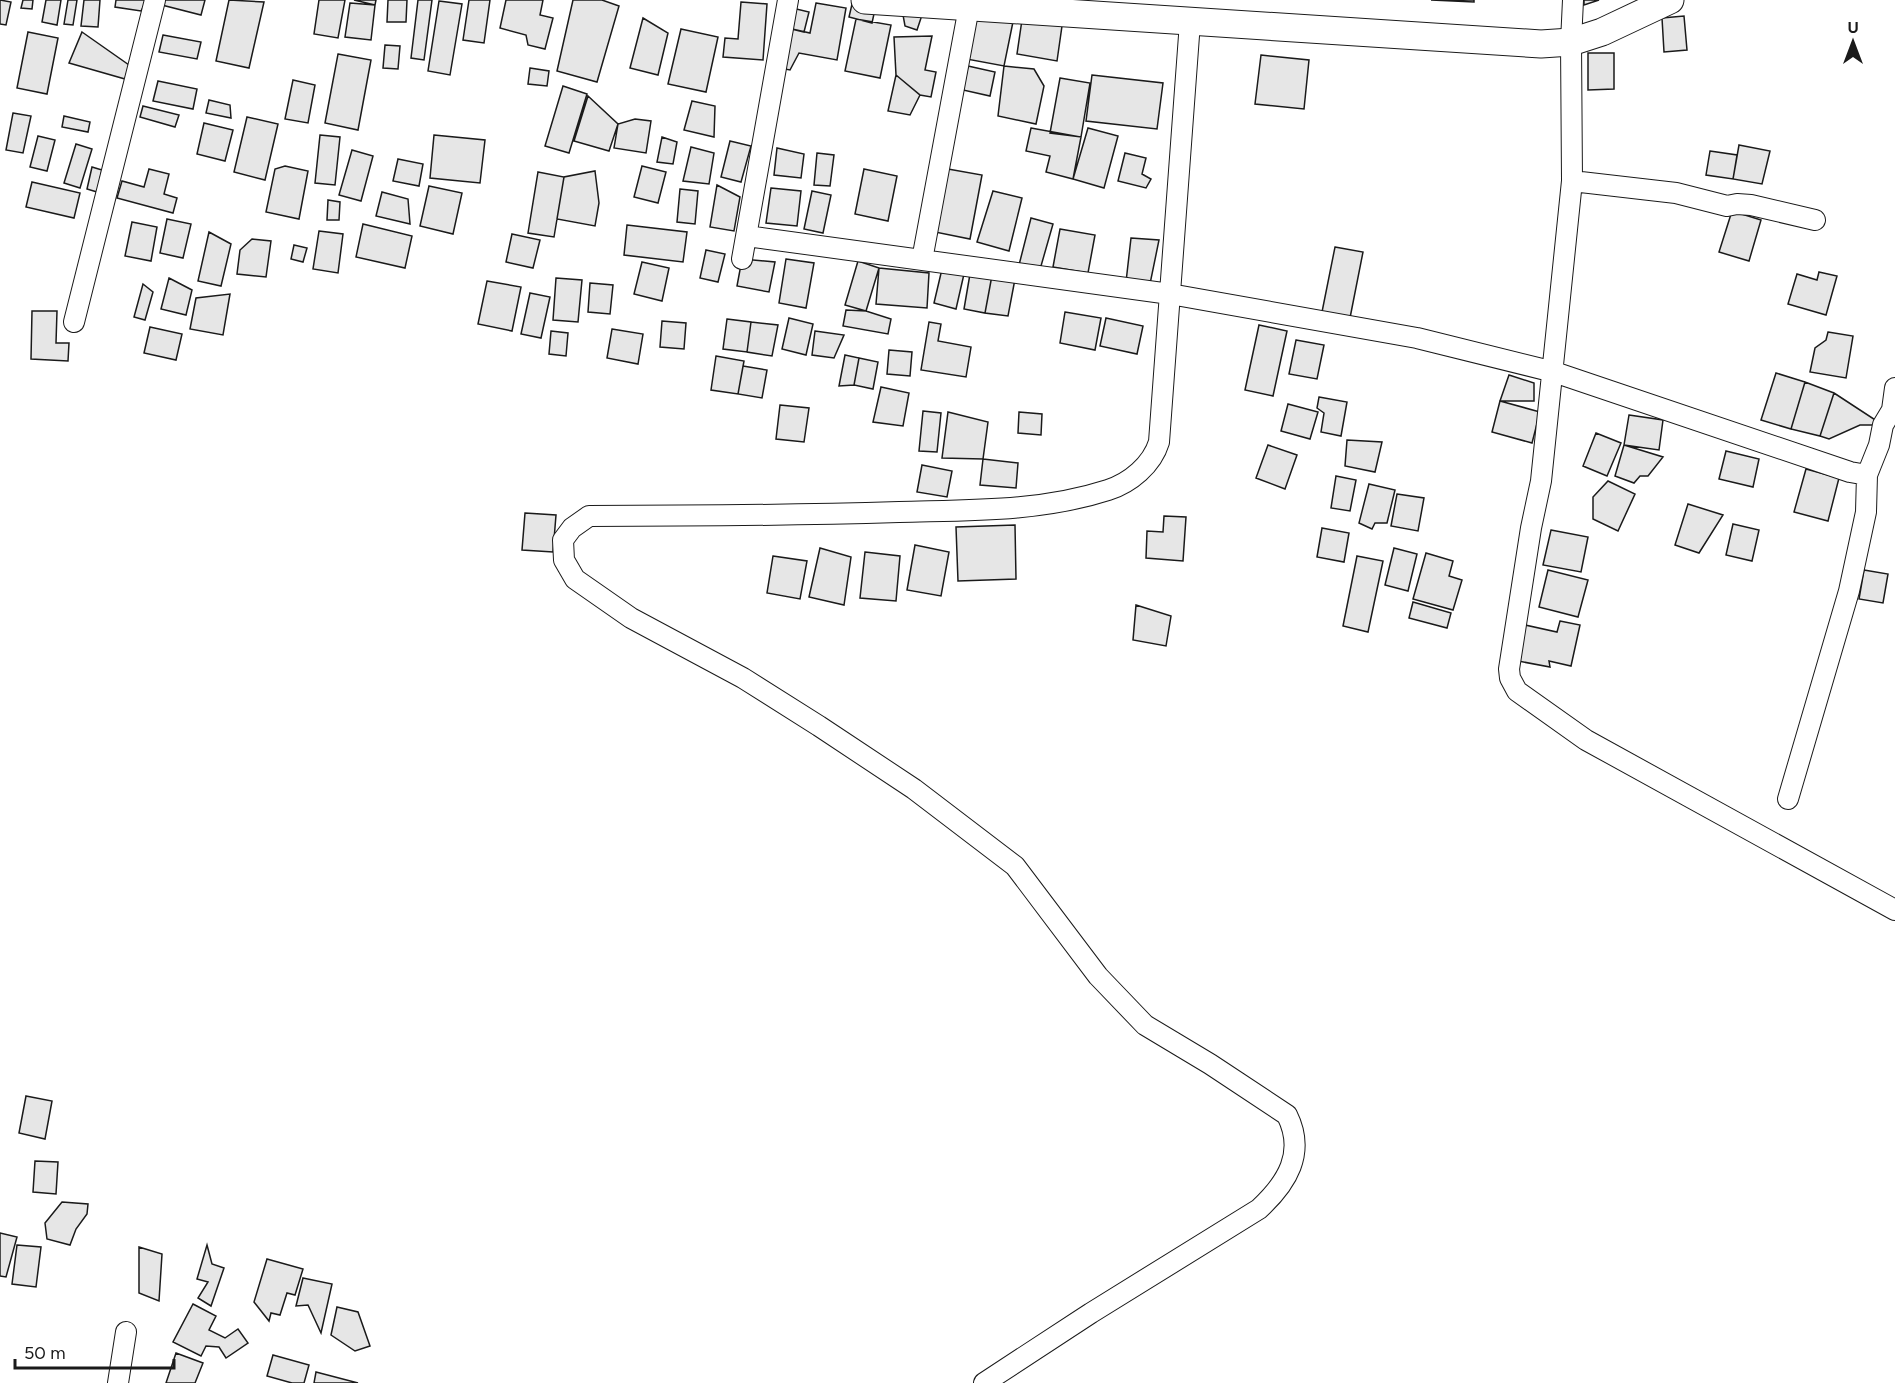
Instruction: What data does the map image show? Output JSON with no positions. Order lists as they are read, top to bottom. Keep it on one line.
{"scale_bar":"50 m","north":"top"}
